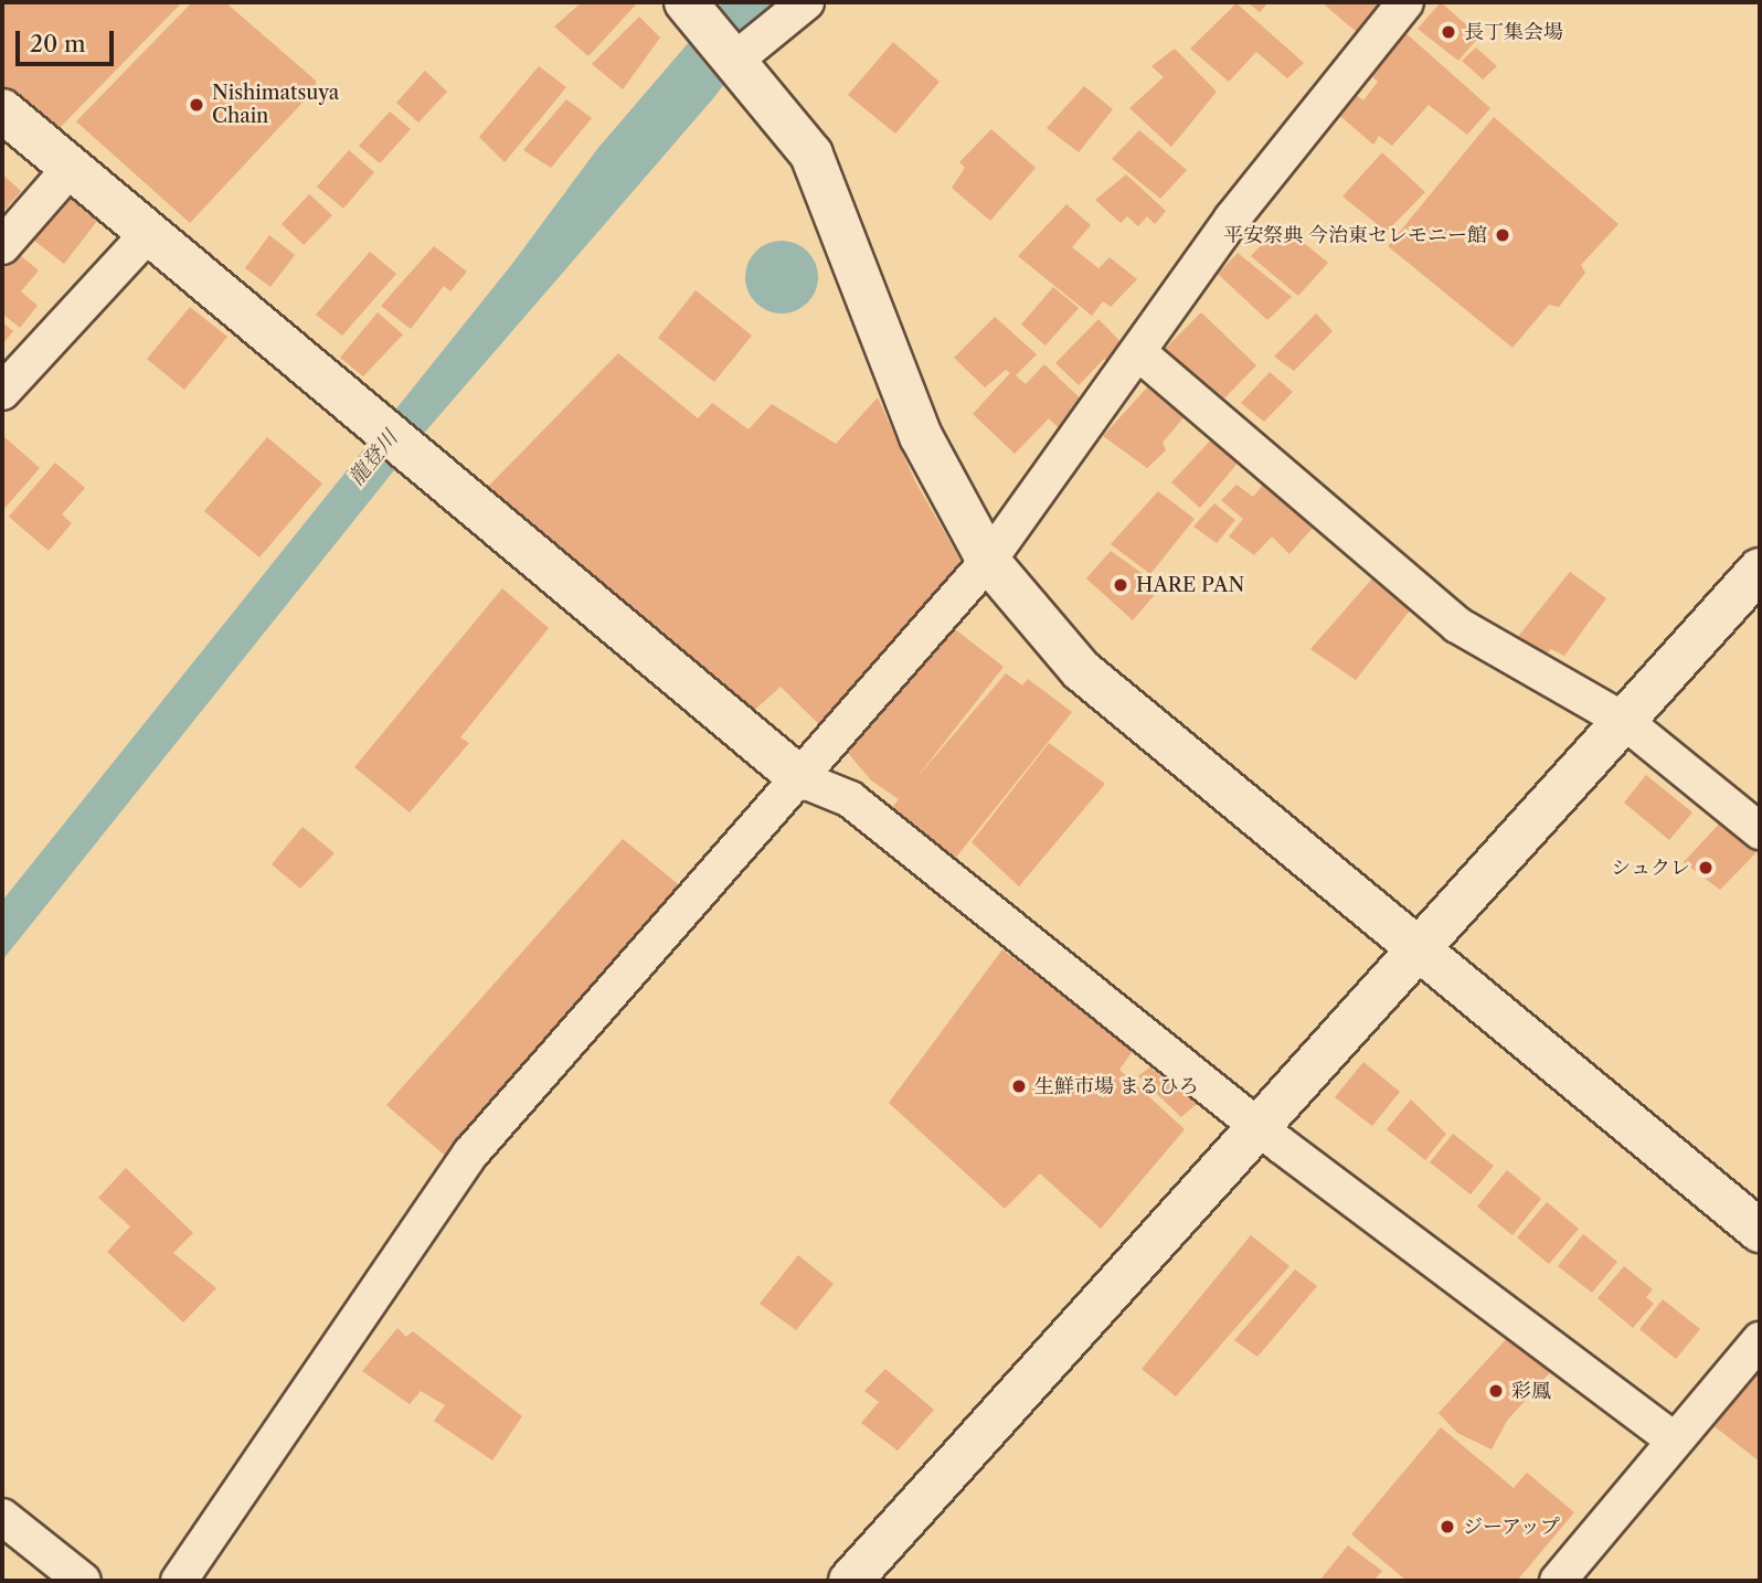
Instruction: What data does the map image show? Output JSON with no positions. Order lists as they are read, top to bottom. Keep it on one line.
{"water":["龍登川"],"places":["長丁集会場","Nishimatsuya Chain","平安祭典 今治東セレモニー館","HARE PAN","シュクレ","生鮮市場 まるひろ","彩鳳","ジーアップ"],"scale_bar":"20 m"}
